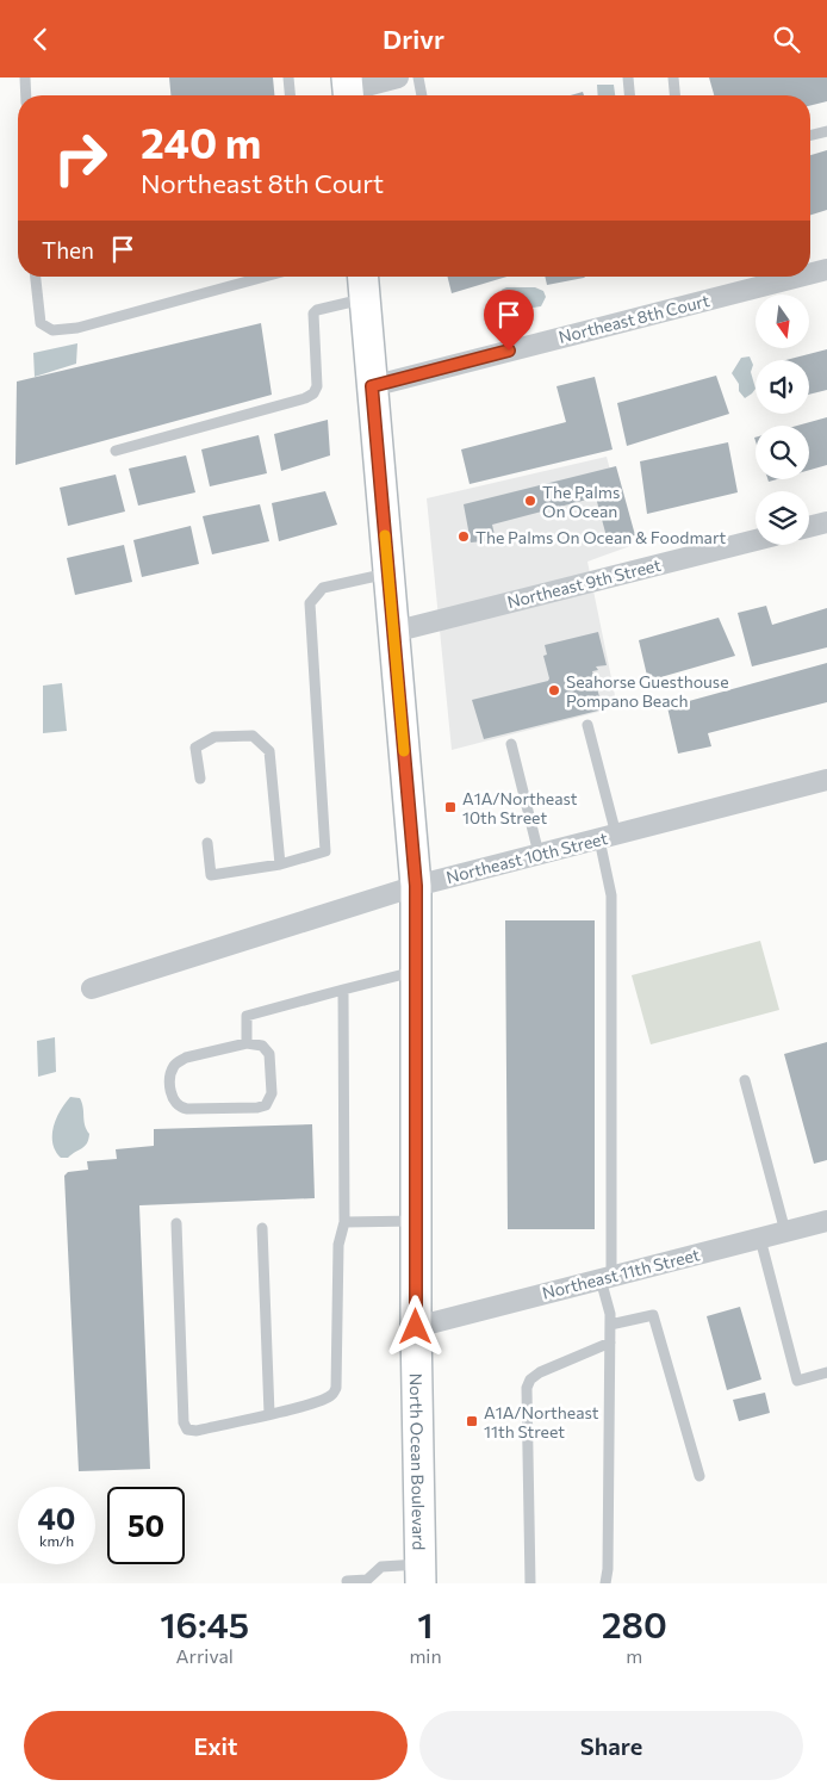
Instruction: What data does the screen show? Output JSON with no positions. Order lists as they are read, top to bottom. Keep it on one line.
{"streets":{"main road":["North Ocean Boulevard"],"street":["Northeast 8th Court","Northeast 9th Street","Northeast 10th Street","Northeast 11th Street"]},"crossings":[["Northeast 8th Court","North Ocean Boulevard"],["Northeast 9th Street","North Ocean Boulevard"],["Northeast 10th Street","North Ocean Boulevard"],["Northeast 11th Street","North Ocean Boulevard"]],"places":{"other":["The Palms On Ocean","The Palms On Ocean & Foodmart","Seahorse Guesthouse Pompano Beach"],"transit":["A1A/Northeast 10th Street","A1A/Northeast 11th Street"]},"north":"bottom","page":{"header":"Drivr","turn":["240 m","Northeast 8th Court"],"then":"Then","speed":"40 km/h","limit":"50","eta":["16:45","Arrival","1","min","280","m"],"buttons":["Exit","Share"]}}
